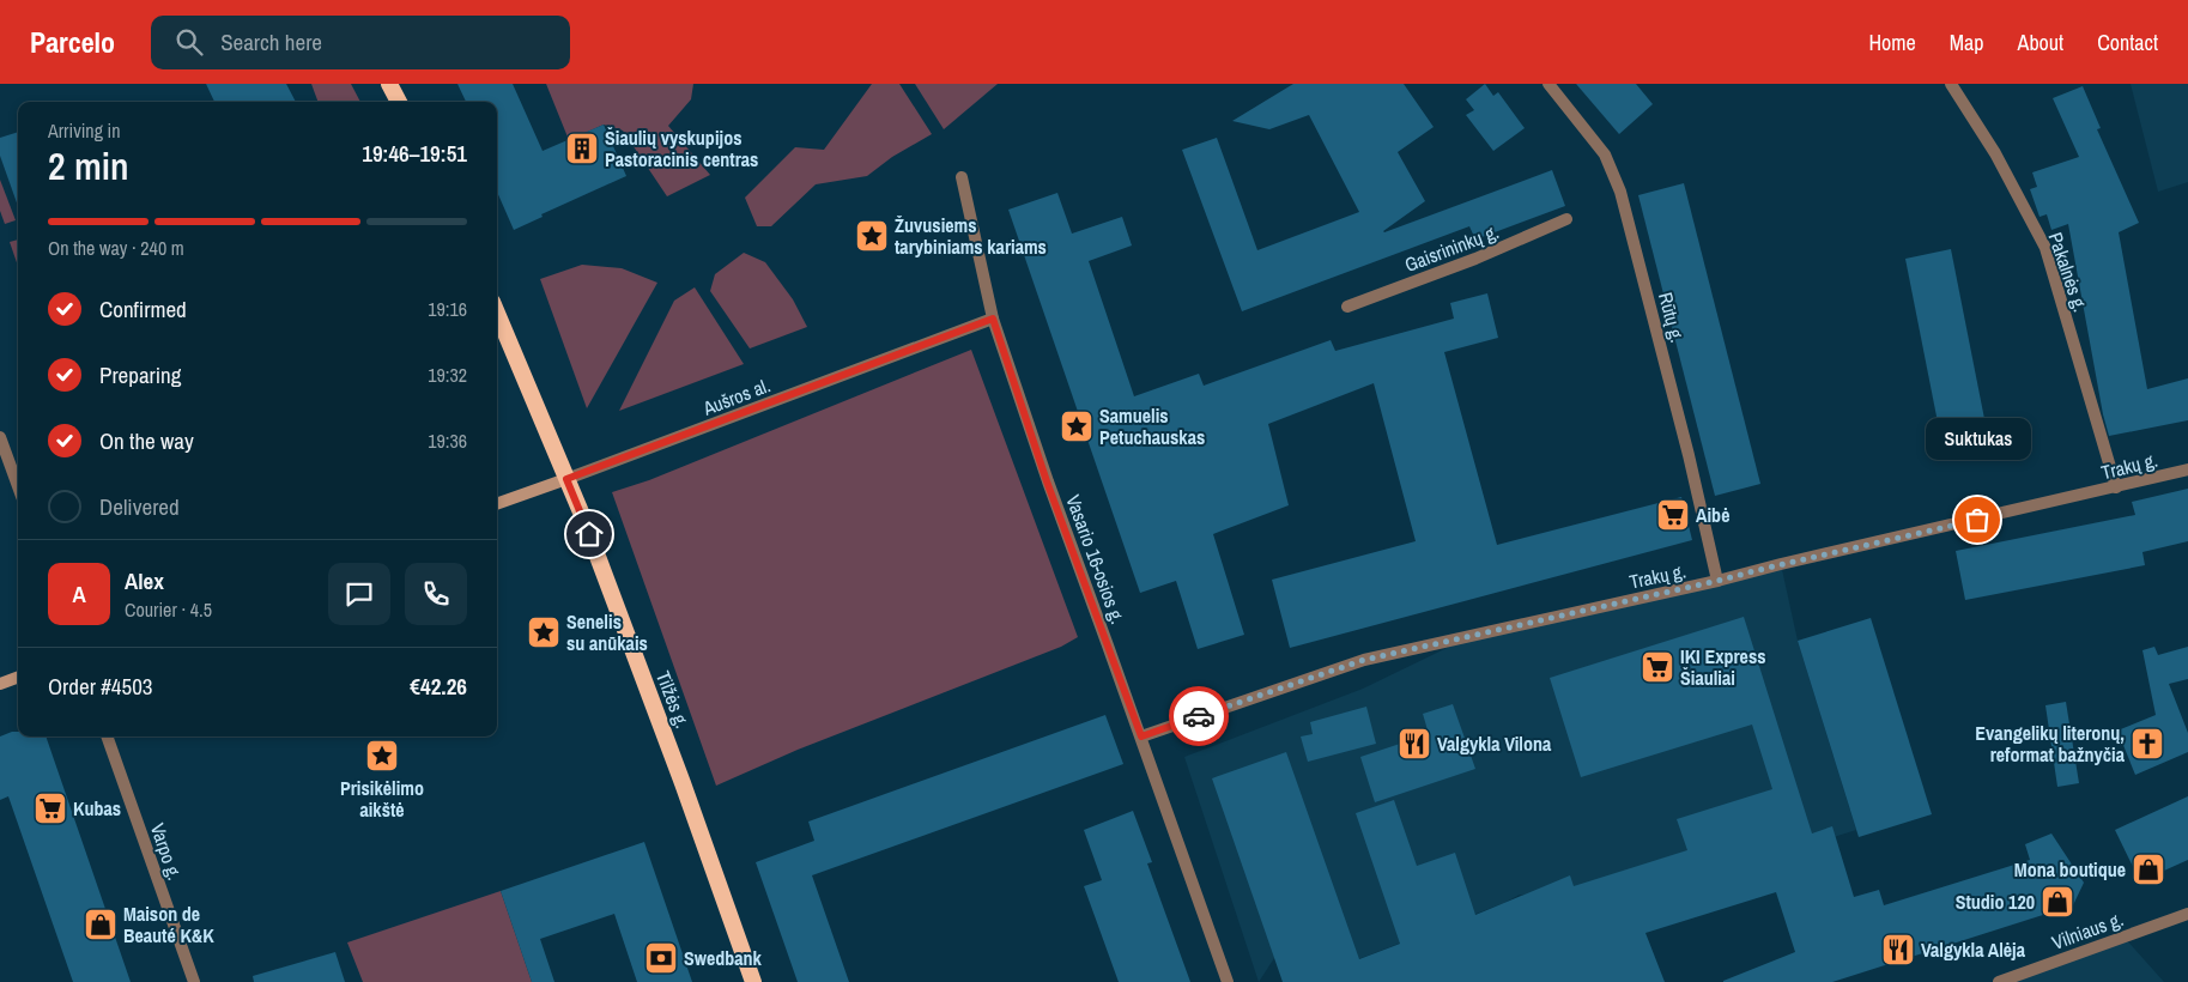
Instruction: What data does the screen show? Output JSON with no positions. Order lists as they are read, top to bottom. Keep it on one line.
{"streets":{"highway":["Tilžės g."],"main road":["Aušros al."],"street":["Gaisrininkų g.","Pakalnės g.","Rūtų g.","Trakų g.","Vasario 16-osios g.","Varpo g.","Vilniaus g."]},"crossings":[["Pakalnės g.","Trakų g."],["Rūtų g.","Trakų g."],["Aušros al.","Vasario 16-osios g."],["Aušros al.","Tilžės g."],["Trakų g.","Vasario 16-osios g."]],"places":{"building":["Šiaulių vyskupijos Pastoracinis centras"],"place":["Žuvusiems tarybiniams kariams","Samuelis Petuchauskas","Senelis su anūkais","Prisikėlimo aikštė"],"supermarket":["Aibė","IKI Express Šiauliai","Kubas"],"other":["Suktukas"],"restaurant":["Valgykla Vilona","Valgykla Alėja"],"church":["Evangelikų literonų, reformat bažnyčia"],"shop":["Mona boutique","Studio 120","Maison de Beauté K&K"],"bank":["Swedbank"]},"page":{"header":"Parcelo","search":"Search here","nav":["Home","Map","About","Contact"],"heading":["2 min","Arriving in","19:46–19:51"],"panel":["Alex","Courier · 4.5","Order #4503","€42.26"],"bar":"On the way · 240 m","list":[["Confirmed","19:16"],["Preparing","19:32"],["On the way","19:36"],"Delivered"],"bubble":"Suktukas","round":"A"}}
